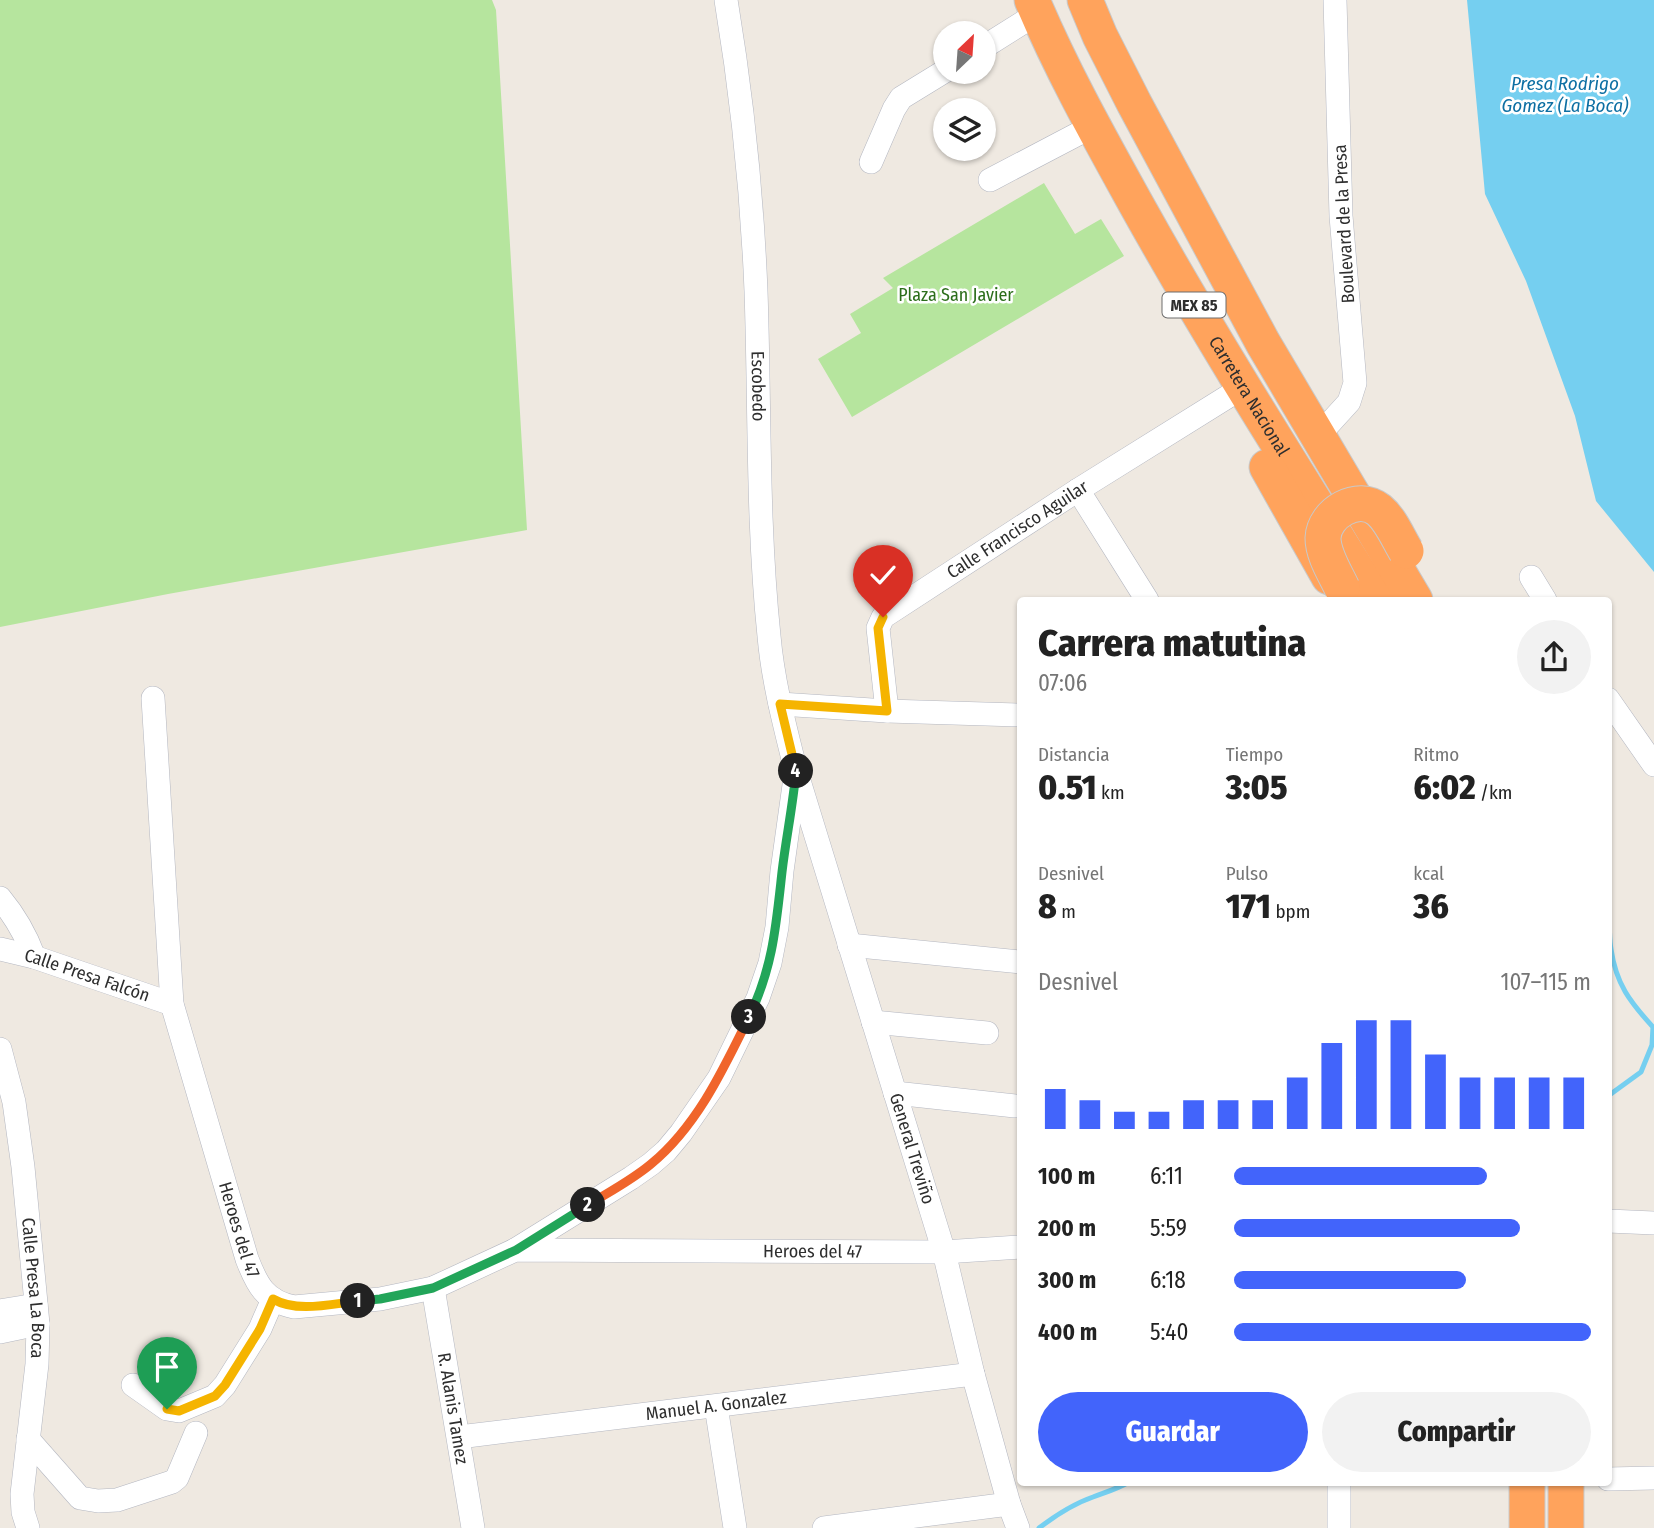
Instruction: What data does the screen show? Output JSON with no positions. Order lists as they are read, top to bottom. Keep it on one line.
{"streets":{"highway":["MEX 85","Carretera Nacional"],"street":["Boulevard de la Presa","Escobedo","Calle Francisco Aguilar","Calle Presa Falcón","General Treviño","Heroes del 47","Calle Presa La Boca","Manuel A. Gonzalez","R. Alanis Tamez"]},"crossings":[["Boulevard de la Presa","MEX 85"],["MEX 85","Carretera Nacional"],["MEX 85","Calle Francisco Aguilar"],["Escobedo","General Treviño"],["Carretera Nacional","Calle Francisco Aguilar"],["Calle Presa Falcón","Heroes del 47"],["General Treviño","Heroes del 47"],["General Treviño","Manuel A. Gonzalez"],["Heroes del 47","R. Alanis Tamez"],["Manuel A. Gonzalez","R. Alanis Tamez"]],"water":["Presa Rodrigo Gomez (La Boca)"],"parks":["Plaza San Javier"],"north":"top right","page":{"heading":["Carrera matutina","07:06"],"stats":[["Distancia","0.51 km"],["Tiempo","3:05"],["Ritmo","6:02 /km"],["Desnivel","8 m"],["Pulso","171 bpm"],["kcal","36"]],"pins":["4","3","2","1"],"chart":["Desnivel","107–115 m"],"list":[{"name":"100 m","note":"6:11"},{"name":"200 m","note":"5:59"},{"name":"300 m","note":"6:18"},{"name":"400 m","note":"5:40"}],"buttons":["Guardar","Compartir"]}}
